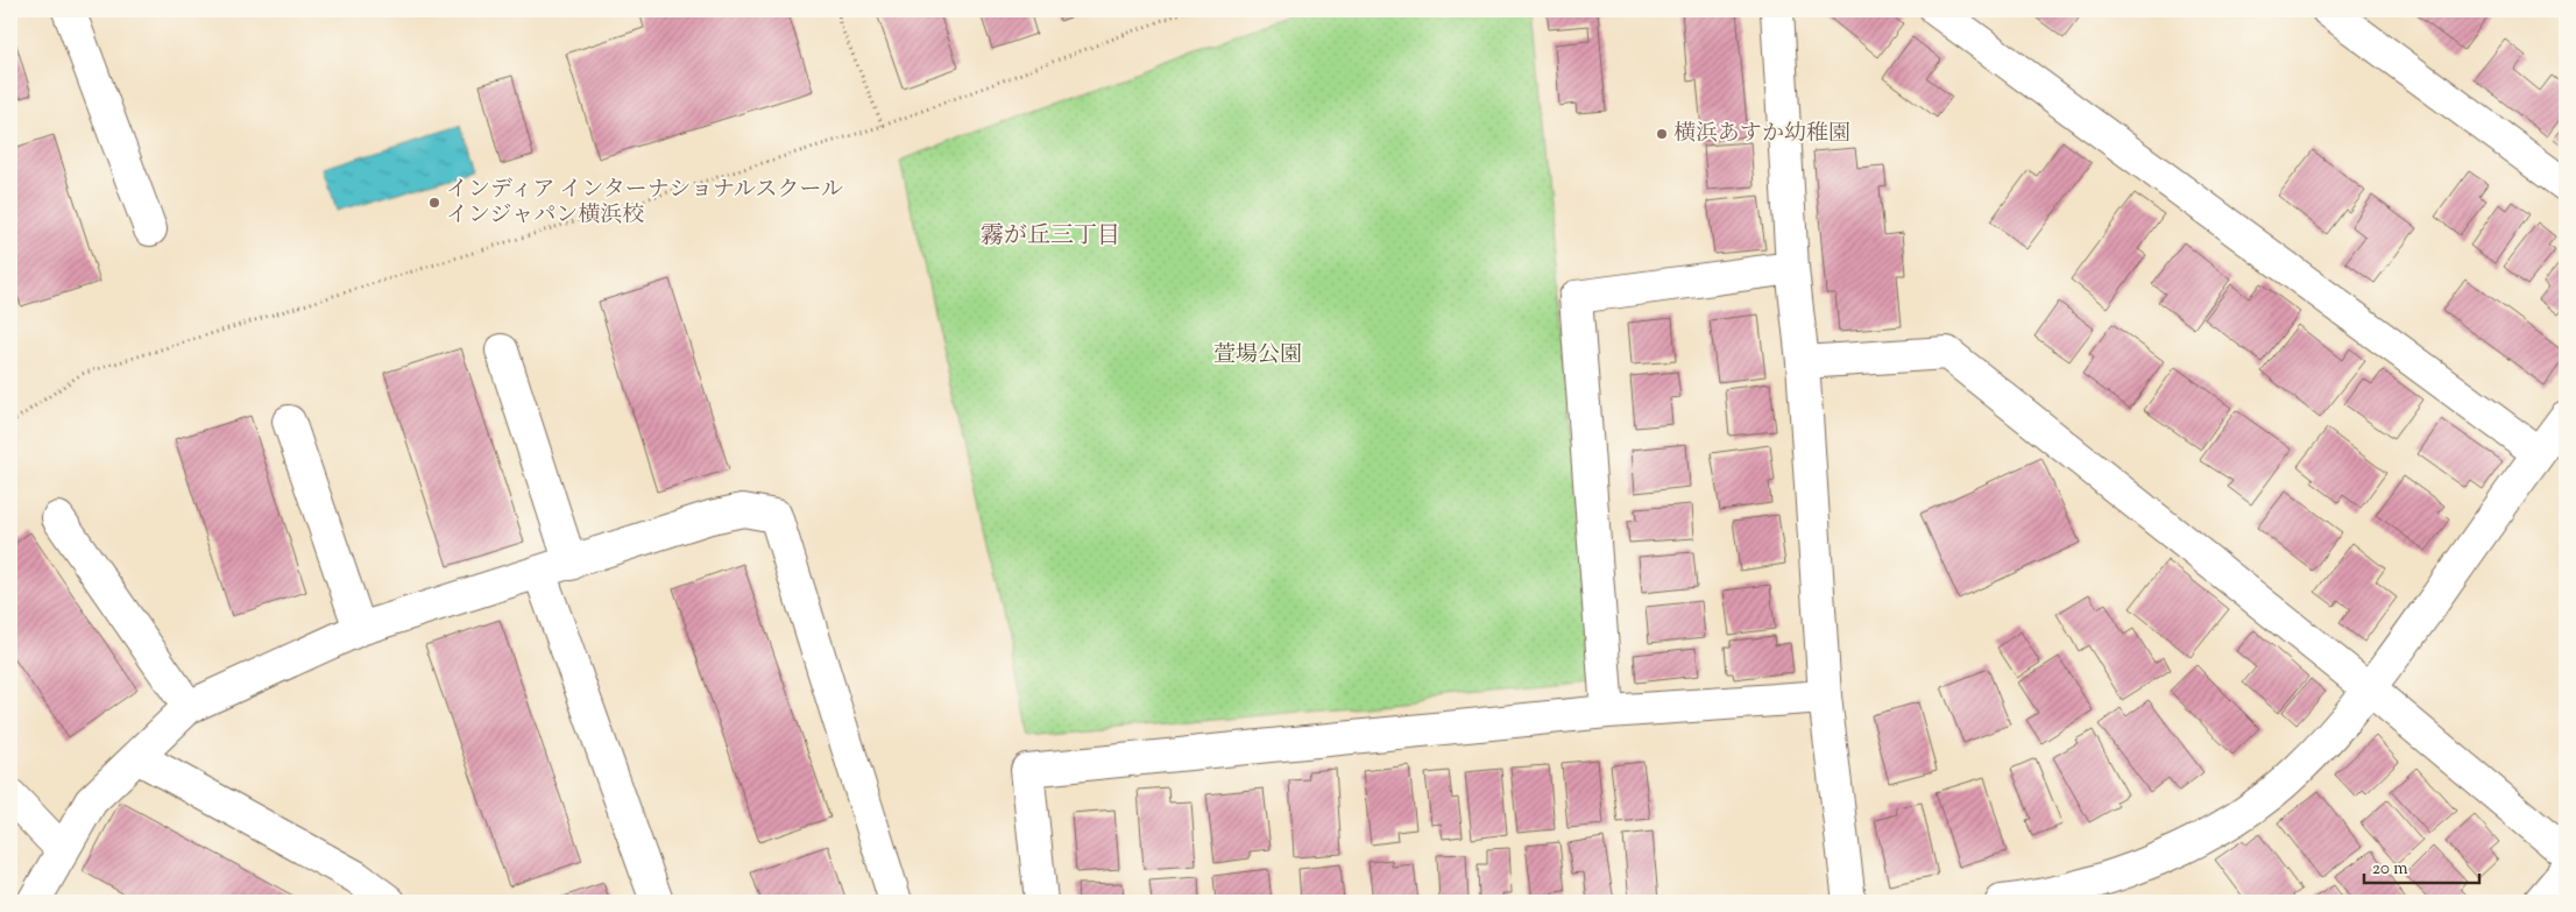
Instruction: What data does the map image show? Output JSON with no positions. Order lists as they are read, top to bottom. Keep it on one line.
{"districts":["霧が丘三丁目"],"parks":["萱場公園"],"places":["横浜あすか幼稚園","インディア インターナショナルスクール インジャパン横浜校"],"scale_bar":"20 m"}
